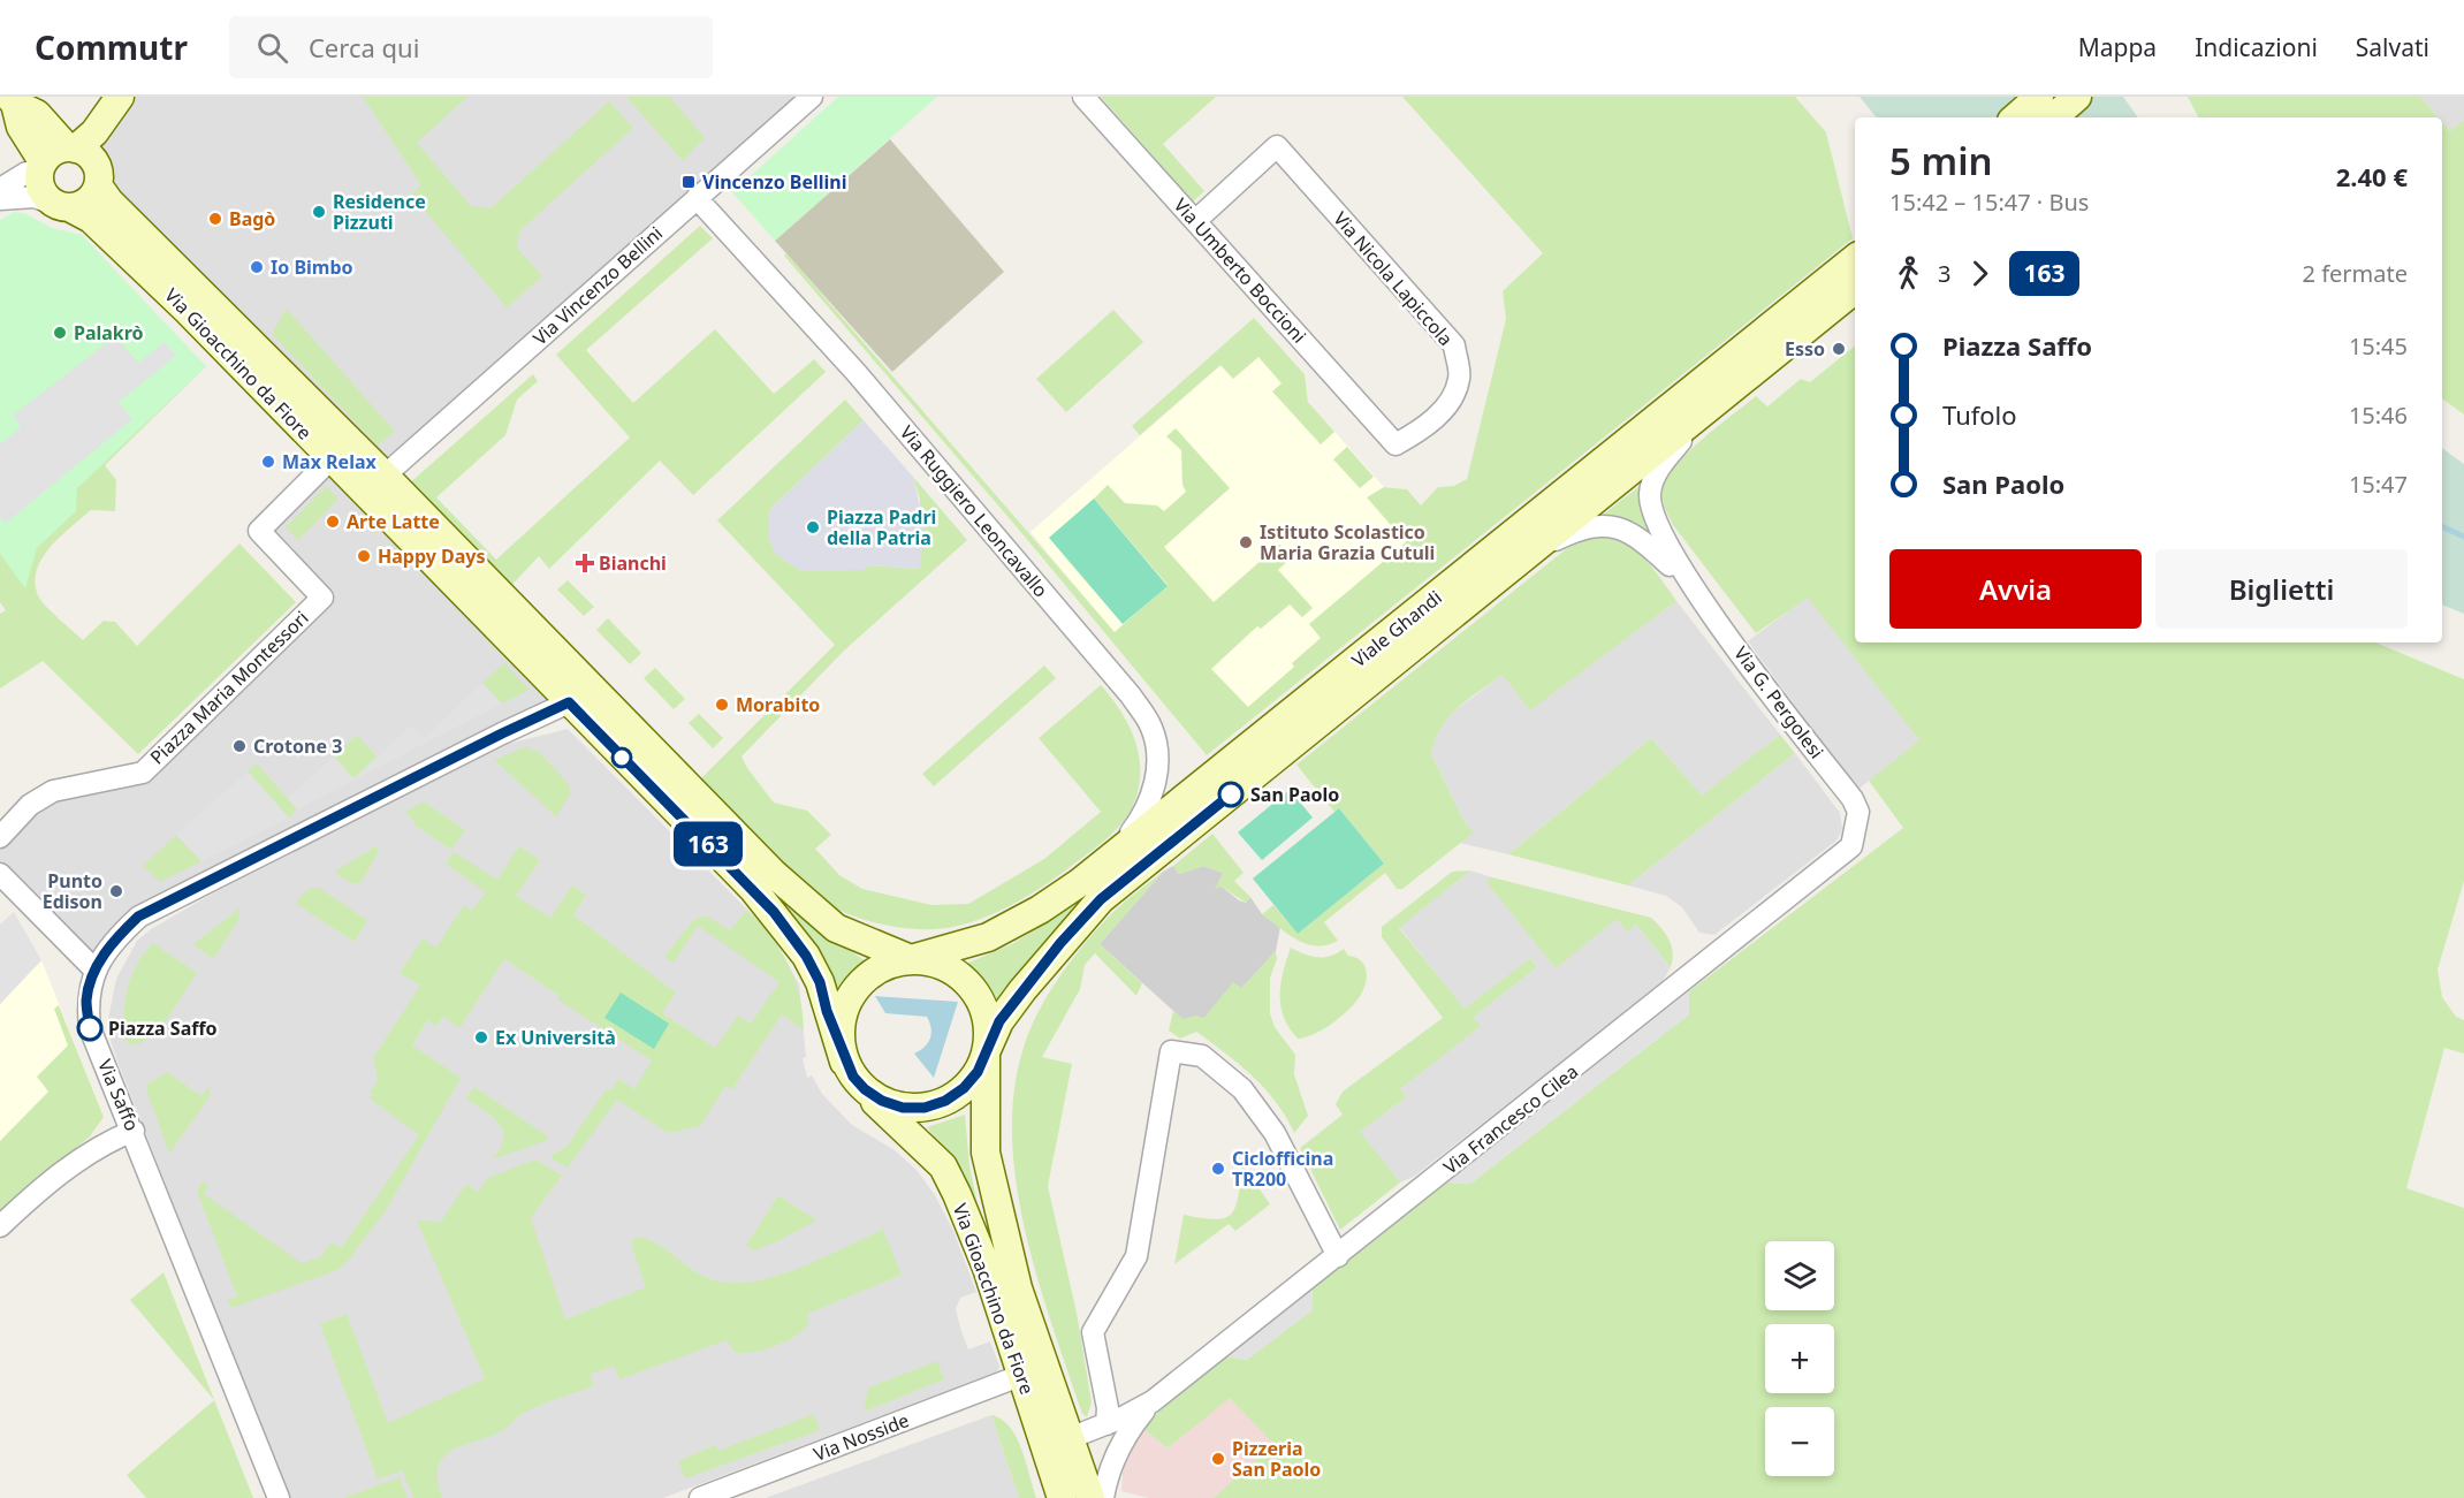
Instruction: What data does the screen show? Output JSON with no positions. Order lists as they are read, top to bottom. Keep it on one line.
{"streets":{"street":["Via Umberto Boccioni","Via Nicola Lapiccola","Via Vincenzo Bellini","Via Gioacchino da Fiore","Via Ruggiero Leoncavallo","Viale Ghandi","Piazza Maria Montessori","Via G. Pergolesi","Via Saffo","Via Francesco Cilea","Via Nosside"]},"crossings":[["Via Umberto Boccioni","Via Nicola Lapiccola"],["Via Vincenzo Bellini","Via Gioacchino da Fiore"],["Via Vincenzo Bellini","Via Ruggiero Leoncavallo"],["Via Gioacchino da Fiore","Viale Ghandi"],["Via Gioacchino da Fiore","Piazza Maria Montessori"],["Via Gioacchino da Fiore","Via Saffo"],["Via Gioacchino da Fiore","Via Nosside"],["Via Ruggiero Leoncavallo","Viale Ghandi"],["Via G. Pergolesi","Via Francesco Cilea"]],"places":{"transit":["Vincenzo Bellini"],"other":["Residence Pizzuti","Bagò","Io Bimbo","Palakrò","Esso","Max Relax","Arte Latte","Piazza Padri della Patria","Istituto Scolastico Maria Grazia Cutuli","Happy Days","Morabito","Crotone 3","San Paolo","Punto Edison","Piazza Saffo","Ex Università","Ciclofficina TR200","Pizzeria San Paolo"],"health":["Bianchi"]},"lines":["bus line 163"],"page":{"header":"Commutr","search":"Cerca qui","nav":["Mappa","Indicazioni","Salvati"],"on_map":"163","heading":["5 min","15:42 – 15:47 · Bus","2.40 €"],"legs":["3","163","2 fermate"],"list":[{"name":"Piazza Saffo","value":"15:45"},{"name":"Tufolo","value":"15:46"},{"name":"San Paolo","value":"15:47"}],"buttons":["Avvia","Biglietti"],"map_buttons":["+","−"]}}
